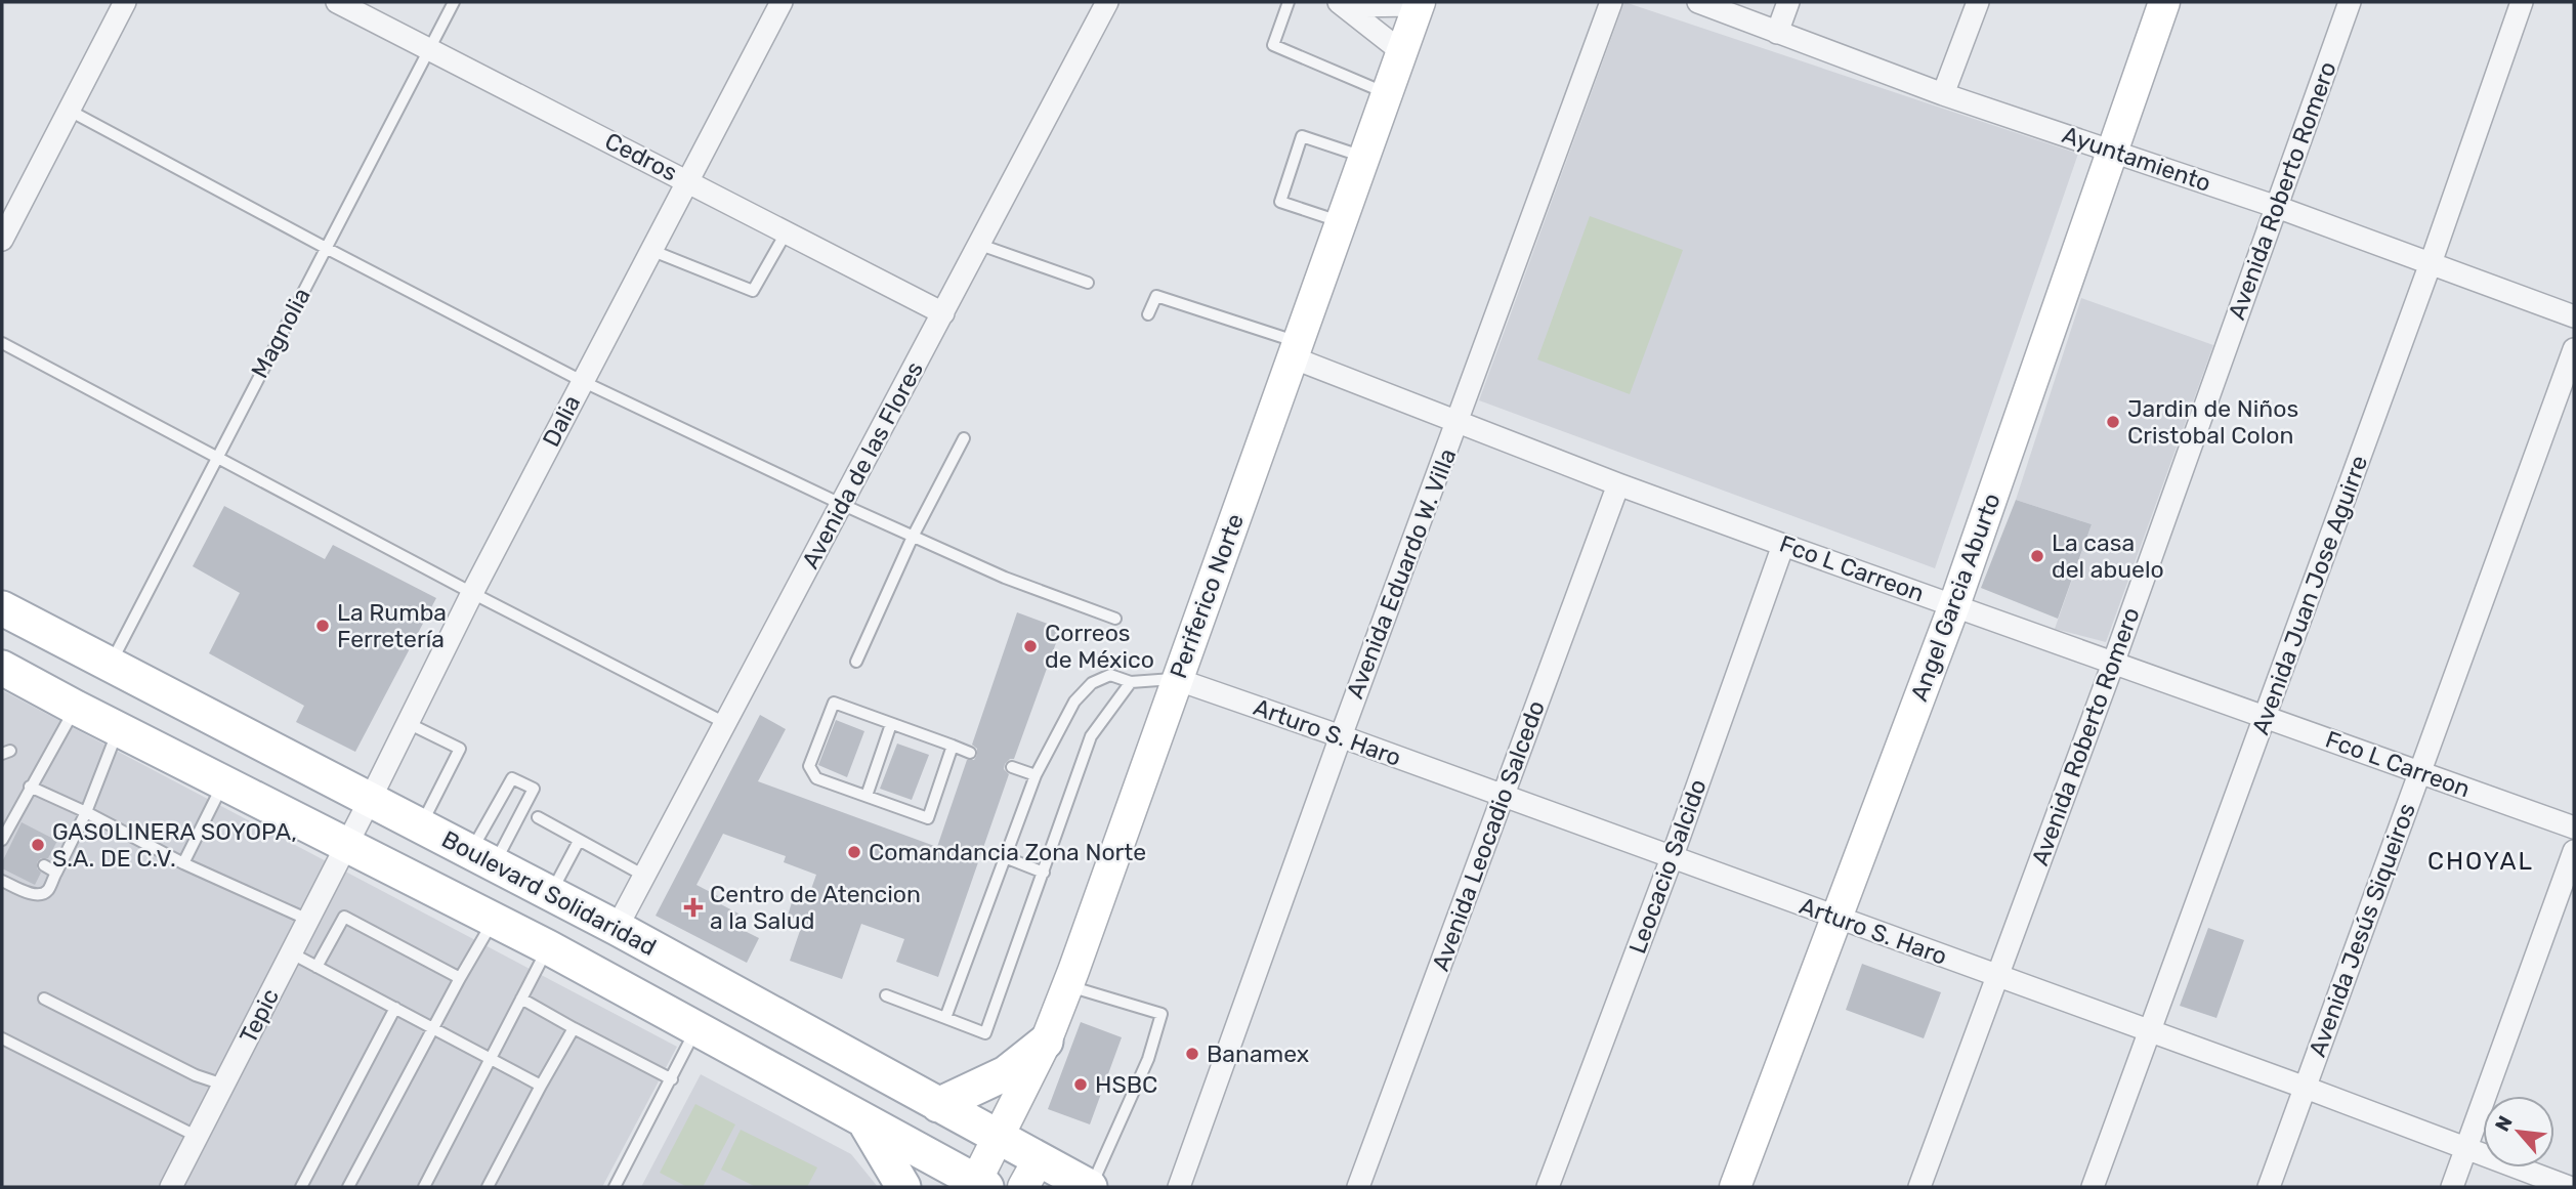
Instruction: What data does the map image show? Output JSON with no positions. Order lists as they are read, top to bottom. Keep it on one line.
{"streets":{"main road":["Boulevard Solidaridad"],"street":["Cedros","Ayuntamiento","Avenida Roberto Romero","Dalia","Avenida de las Flores","Fco L Carreon","Avenida Eduardo W. Villa","Avenida Juan Jose Aguirre","Periferico Norte","Angel Garcia Aburto","Arturo S. Haro","Avenida Leocadio Salcedo","Leocacio Salcido","Avenida Jesús Siqueiros","Tepic"],"lane":["Magnolia"]},"crossings":[["Cedros","Magnolia"],["Cedros","Dalia"],["Cedros","Avenida de las Flores"],["Ayuntamiento","Avenida Roberto Romero"],["Ayuntamiento","Avenida Juan Jose Aguirre"],["Ayuntamiento","Angel Garcia Aburto"],["Avenida Roberto Romero","Fco L Carreon"],["Avenida Roberto Romero","Arturo S. Haro"],["Magnolia","Boulevard Solidaridad"],["Dalia","Boulevard Solidaridad"],["Dalia","Tepic"],["Avenida de las Flores","Boulevard Solidaridad"],["Fco L Carreon","Avenida Eduardo W. Villa"],["Fco L Carreon","Avenida Juan Jose Aguirre"],["Fco L Carreon","Periferico Norte"],["Fco L Carreon","Angel Garcia Aburto"],["Fco L Carreon","Avenida Leocadio Salcedo"],["Fco L Carreon","Leocacio Salcido"],["Fco L Carreon","Avenida Jesús Siqueiros"],["Avenida Eduardo W. Villa","Arturo S. Haro"],["Avenida Juan Jose Aguirre","Arturo S. Haro"],["Periferico Norte","Arturo S. Haro"],["Periferico Norte","Boulevard Solidaridad"],["Angel Garcia Aburto","Arturo S. Haro"],["Arturo S. Haro","Avenida Leocadio Salcedo"],["Arturo S. Haro","Leocacio Salcido"],["Arturo S. Haro","Avenida Jesús Siqueiros"],["Boulevard Solidaridad","Tepic"]],"districts":["CHOYAL"],"places":{"other":["Jardin de Niños Cristobal Colon","La casa del abuelo","La Rumba Ferretería","Correos de México","GASOLINERA SOYOPA, S.A. DE C.V.","Comandancia Zona Norte","Banamex","HSBC"],"health":["Centro de Atencion a la Salud"]},"north":"top left"}
